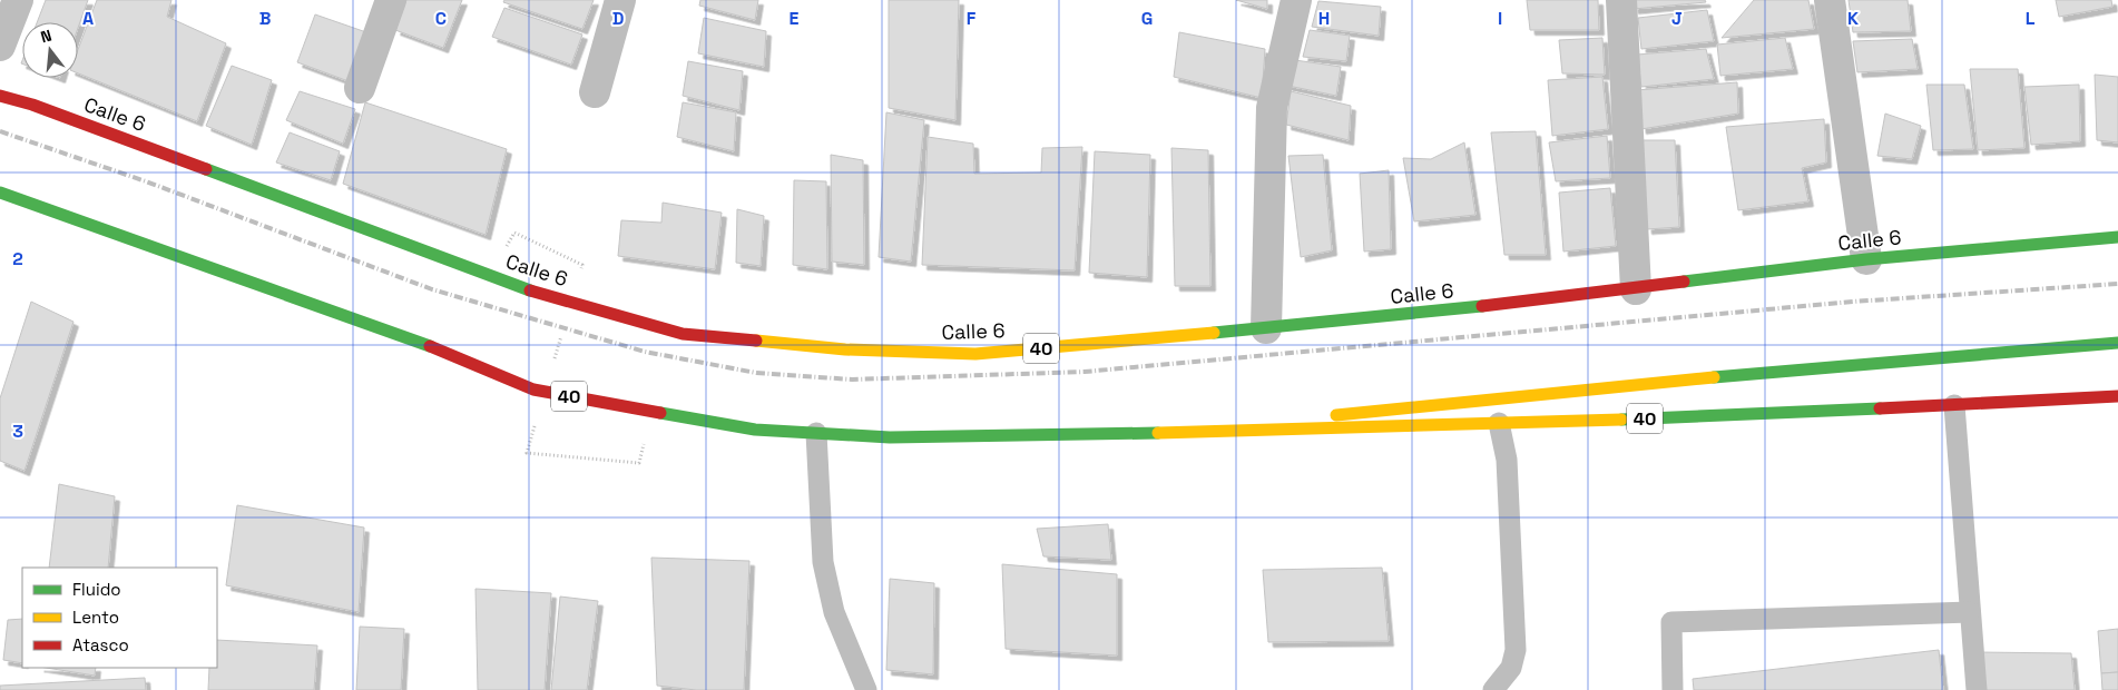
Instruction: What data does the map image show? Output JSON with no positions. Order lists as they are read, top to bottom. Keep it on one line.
{"streets":{"main road":["Calle 6","40"]},"legend":["Fluido","Lento","Atasco"],"north":"top","grid":{"columns":["A","B","C","D","E","F","G","H","I","J","K","L"],"rows":["2","3"]}}
